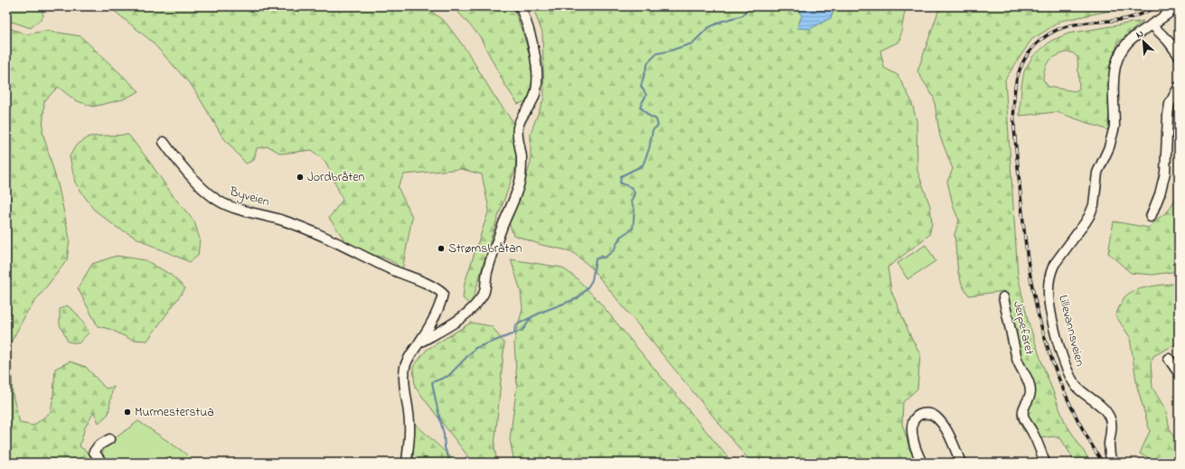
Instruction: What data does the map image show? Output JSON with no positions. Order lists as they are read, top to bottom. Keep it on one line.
{"streets":{"street":["Byveien","Jerpefaret","Lillevannsveien"]},"places":["Jordbråten","Strømsbråtan","Murmesterstua"],"north":"top left"}
